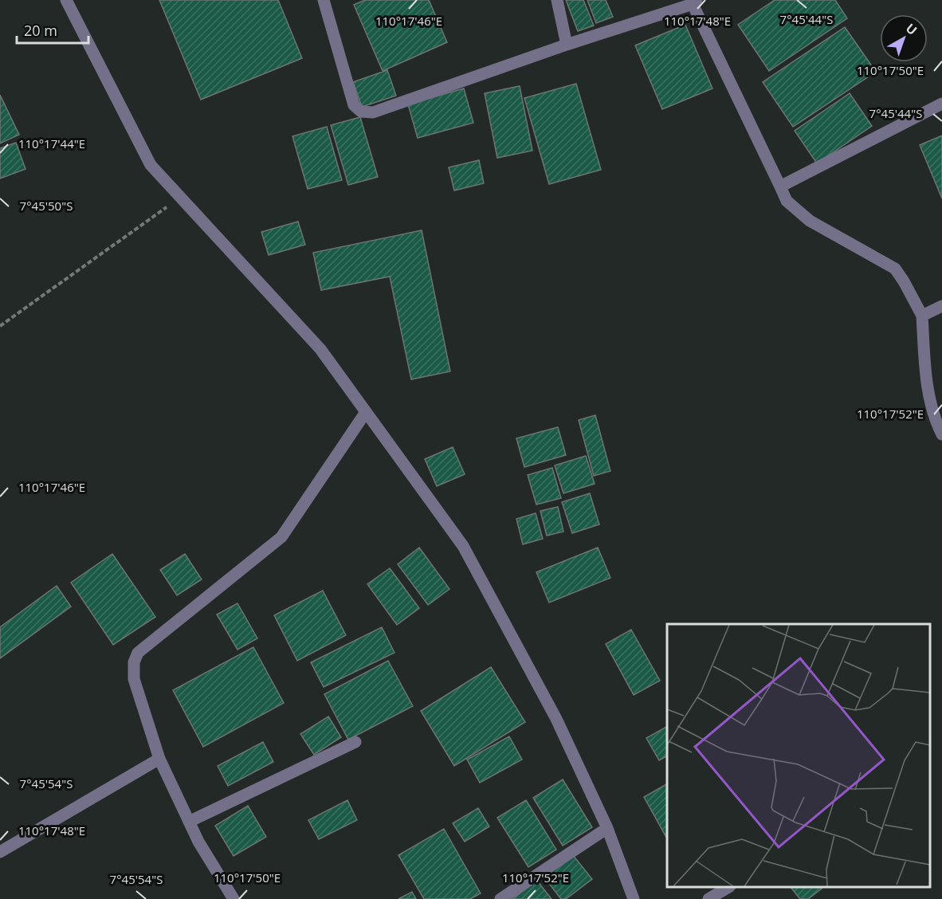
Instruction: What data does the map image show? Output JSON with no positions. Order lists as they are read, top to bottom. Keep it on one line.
{"scale_bar":"20 m","north":"top right","coordinates":["7°45'44\"S","110°17'46\"E","110°17'48\"E","110°17'50\"E","110°17'44\"E","7°45'50\"S","110°17'52\"E","7°45'54\"S"]}
